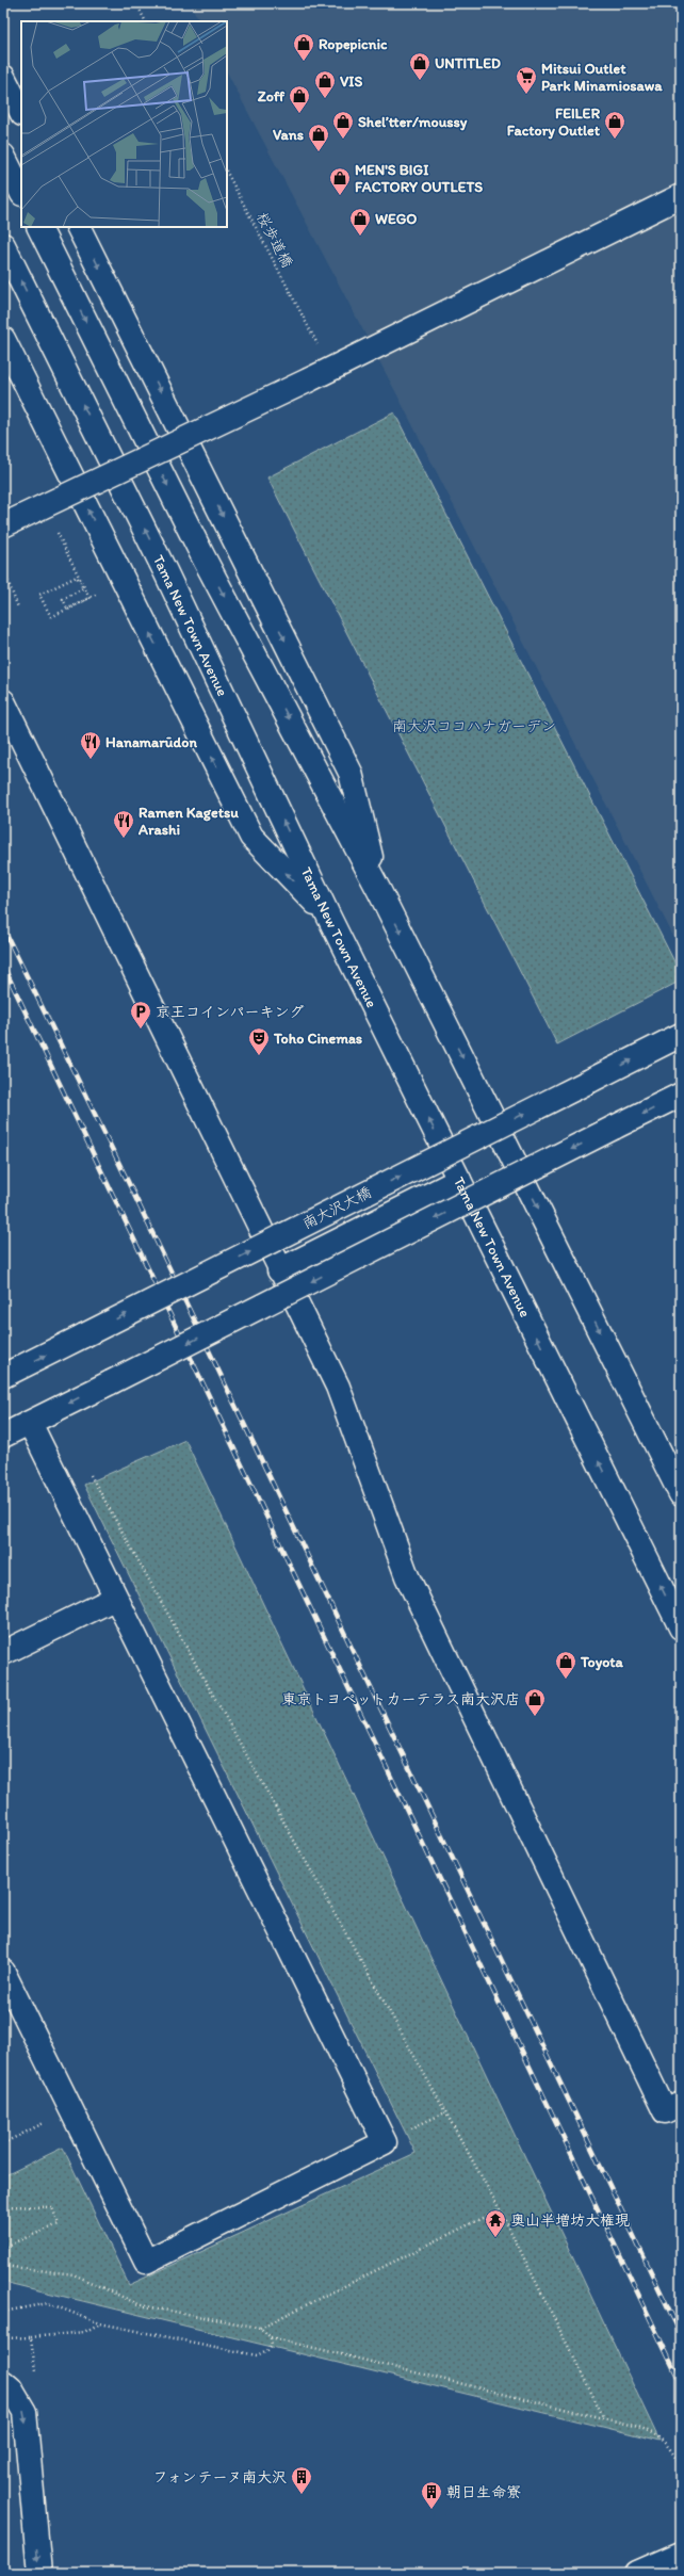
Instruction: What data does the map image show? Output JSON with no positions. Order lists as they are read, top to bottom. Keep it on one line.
{"streets":{"street":["Tama New Town Avenue","南大沢大橋"],"path":["桜歩道橋"]},"parks":["南大沢ココハナガーデン"],"places":{"shop":["Ropepicnic","UNTITLED","VIS","Zoff","Shel’tter/moussy","FEILER Factory Outlet","Vans","MEN'S BIGI FACTORY OUTLETS","WEGO","Toyota","東京トヨペットカーテラス南大沢店"],"supermarket":["Mitsui Outlet Park Minamiosawa"],"restaurant":["Hanamarūdon","Ramen Kagetsu Arashi"],"parking":["京王コインパーキング"],"theatre":["Toho Cinemas"],"temple":["奥山半増坊大権現"],"building":["フォンテーヌ南大沢","朝日生命寮"]}}
